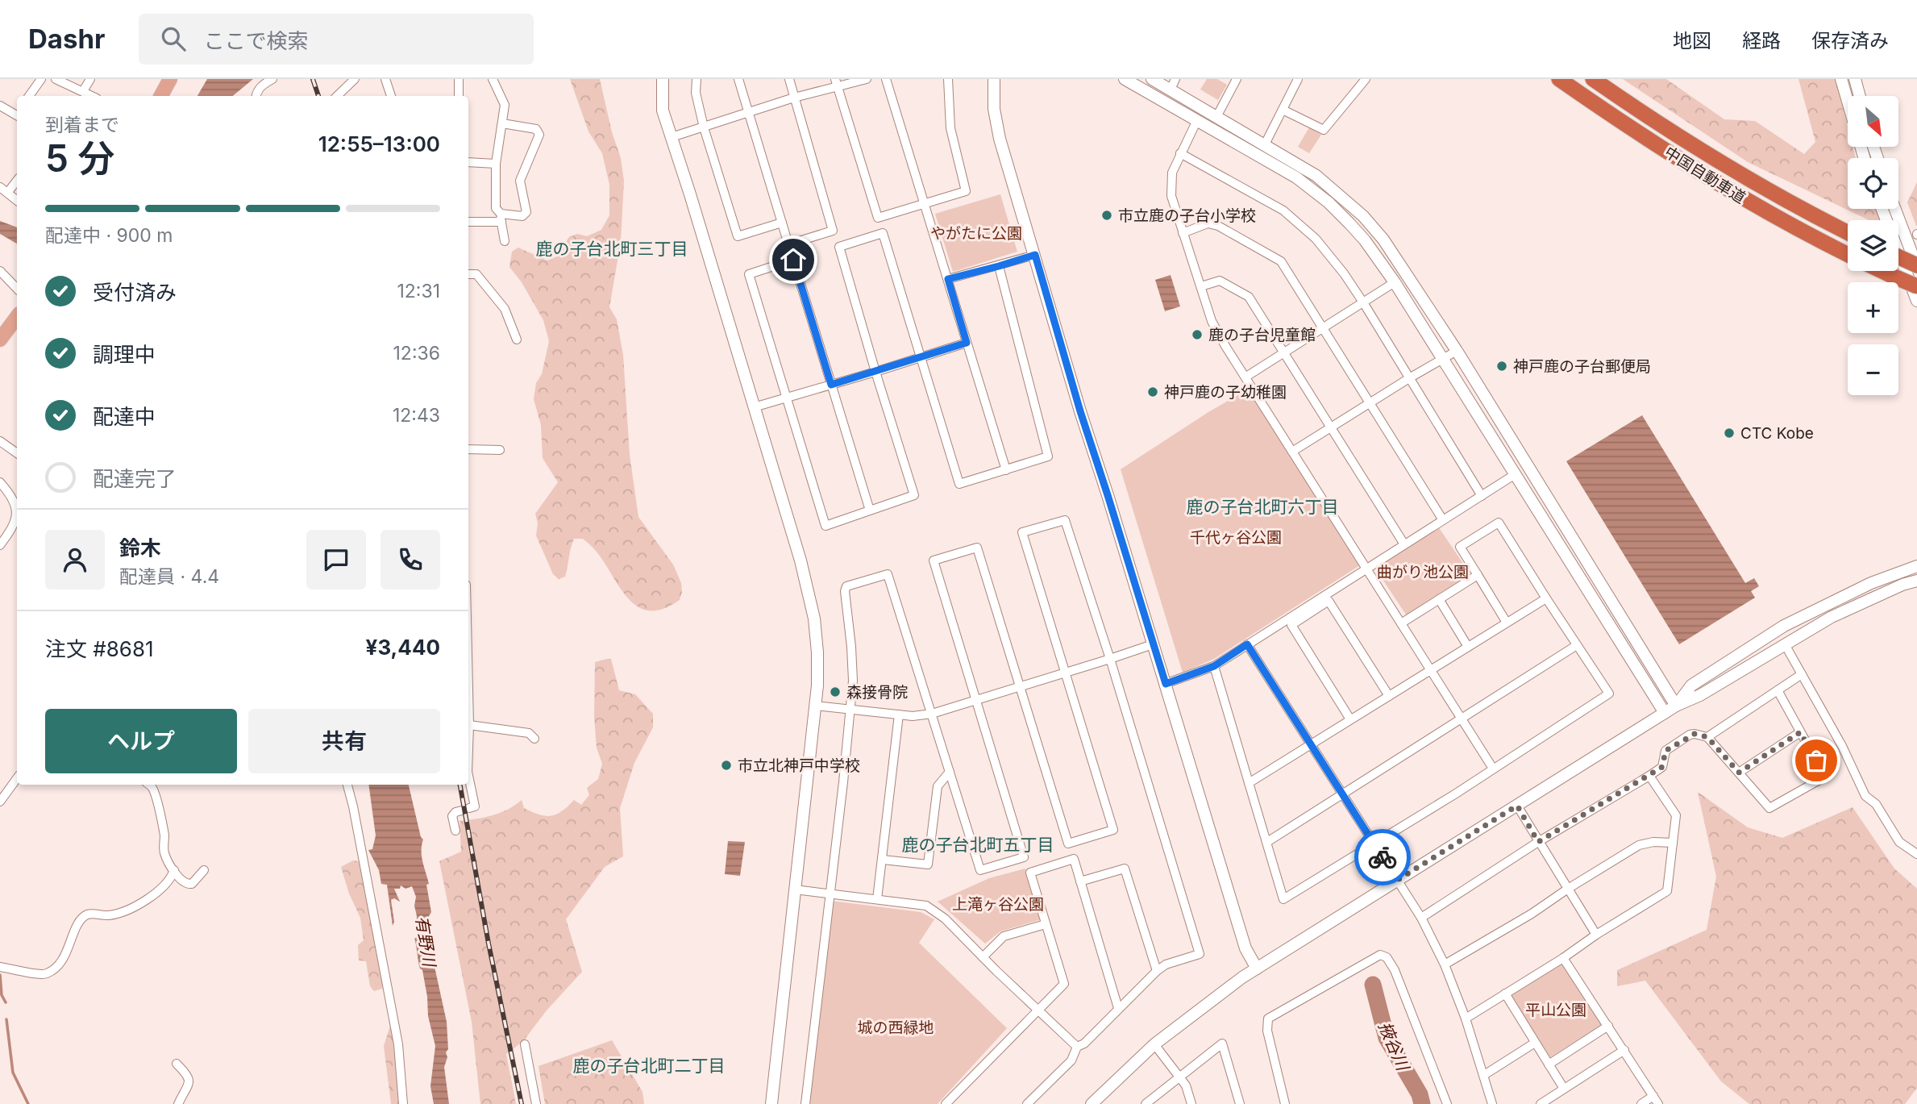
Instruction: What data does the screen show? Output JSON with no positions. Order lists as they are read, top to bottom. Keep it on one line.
{"streets":{"highway":["中国自動車道"]},"districts":["鹿の子台北町三丁目","鹿の子台北町六丁目","鹿の子台北町五丁目","鹿の子台北町二丁目"],"water":["有野川","掖谷川"],"parks":["やがたに公園","千代ヶ谷公園","曲がり池公園","上滝ヶ谷公園","平山公園","城の西緑地"],"places":["市立鹿の子台小学校","鹿の子台児童館","神戸鹿の子台郵便局","神戸鹿の子幼稚園","CTC Kobe","森接骨院","市立北神戸中学校"],"north":"bottom right","page":{"header":"Dashr","search":"ここで検索","nav":["地図","経路","保存済み"],"map_buttons":["+","−"],"heading":["5 分","到着まで","12:55–13:00"],"panel":["鈴木","配達員 · 4.4","注文 #8681","¥3,440"],"bar":"配達中 · 900 m","list":[["受付済み","12:31"],["調理中","12:36"],["配達中","12:43"],"配達完了"],"buttons":["ヘルプ","共有"]}}
